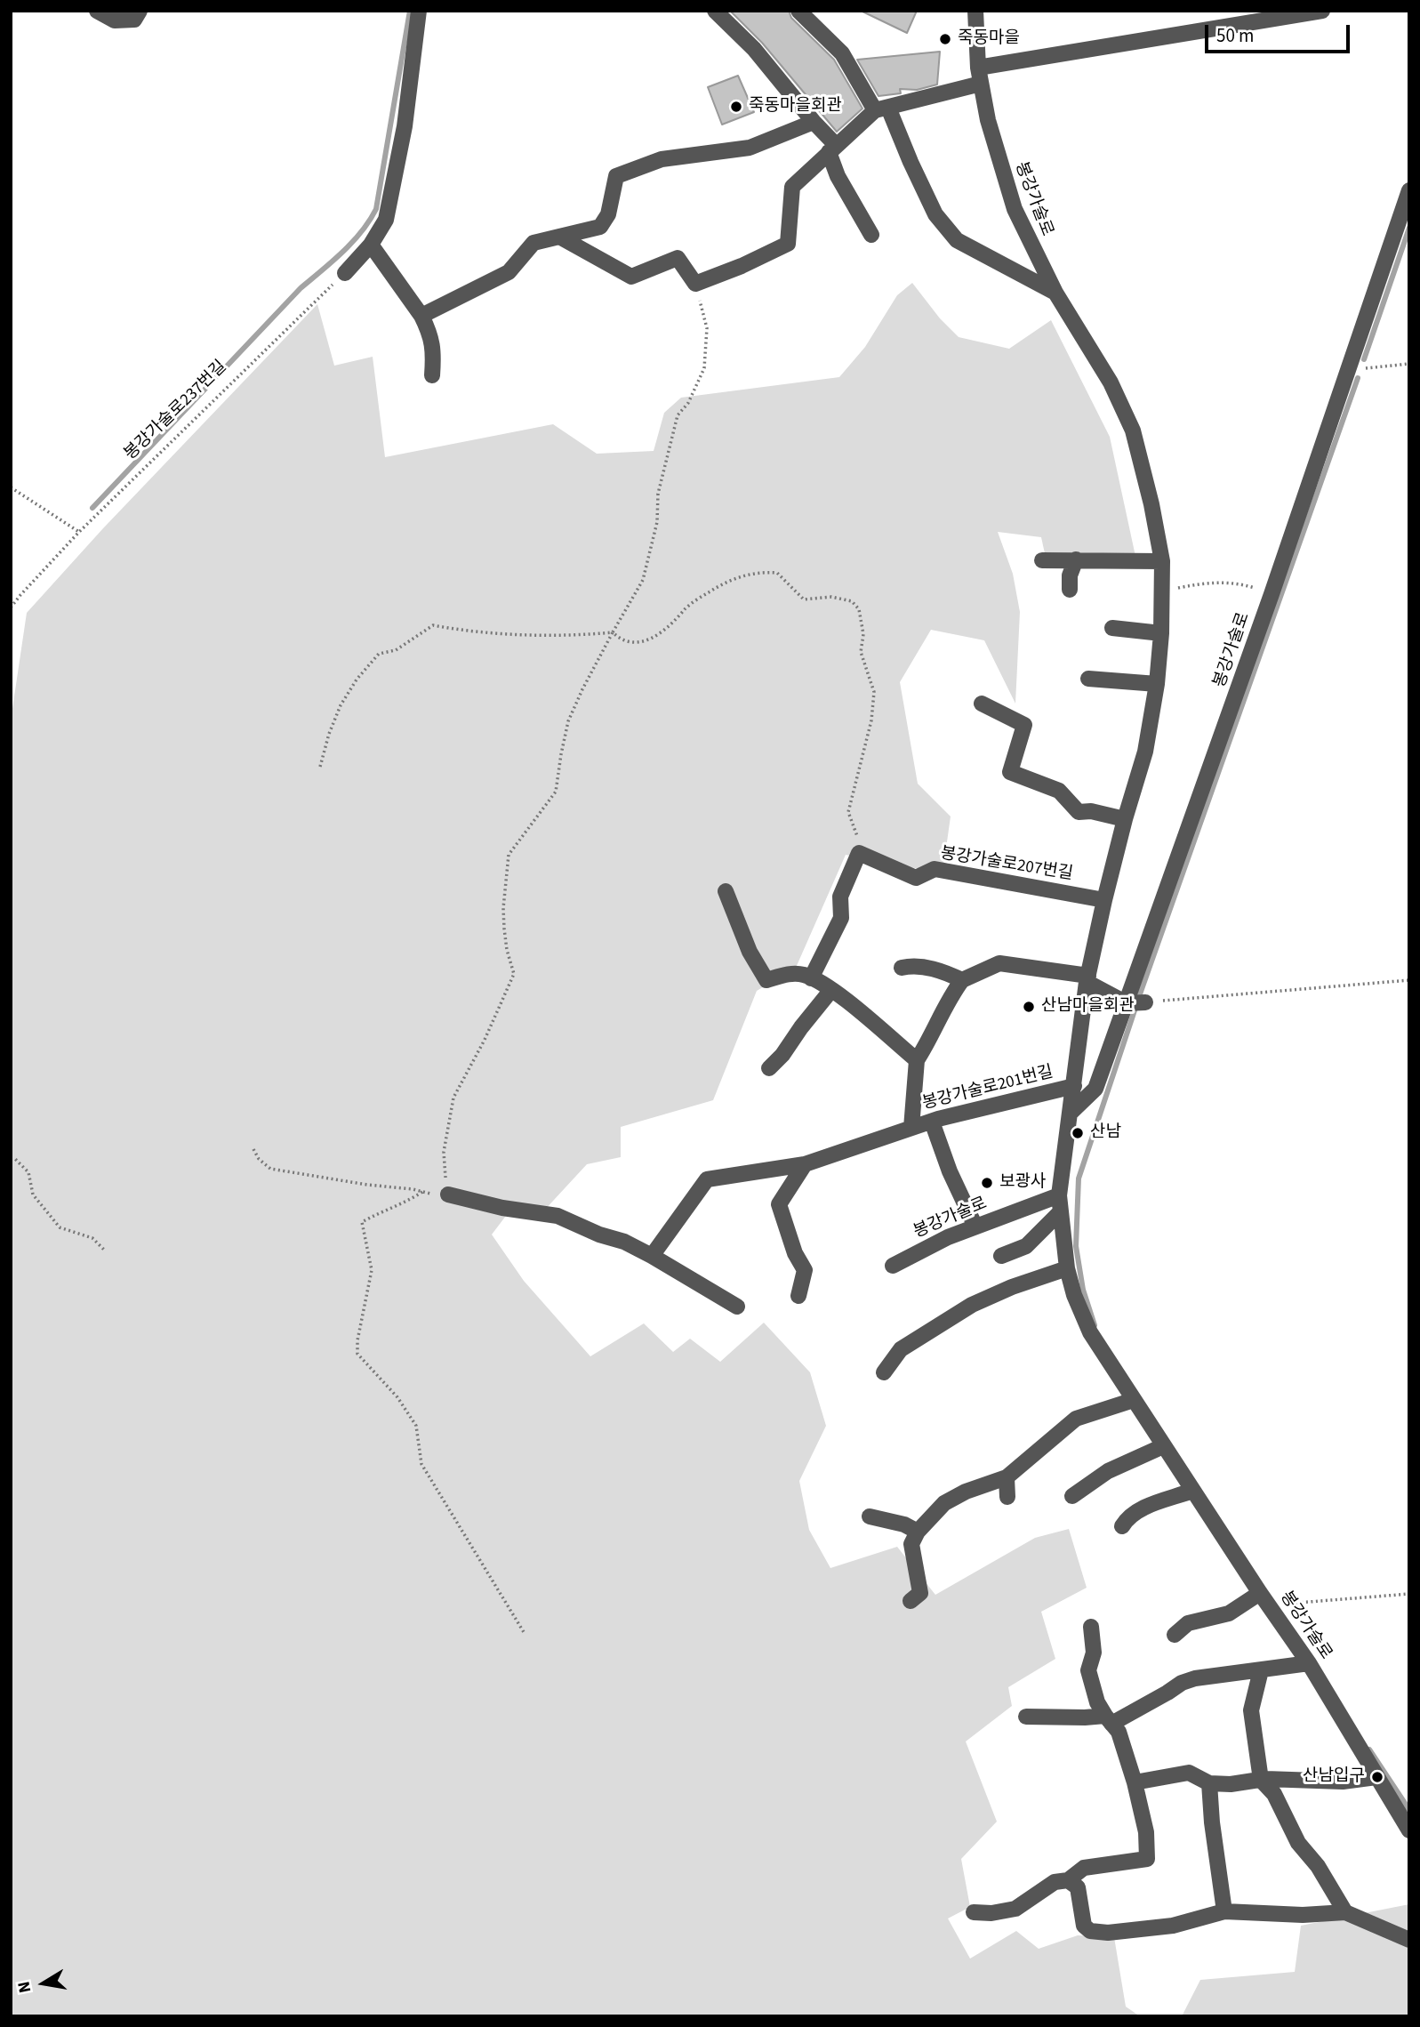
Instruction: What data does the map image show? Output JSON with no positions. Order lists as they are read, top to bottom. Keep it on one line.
{"streets":{"street":["봉강가술로","봉강가술로207번길","봉강가술로201번길"],"path":["봉강가술로237번길"]},"crossings":[["봉강가술로","봉강가술로207번길"],["봉강가술로","봉강가술로201번길"]],"places":["죽동마을","죽동마을회관","산남마을회관","산남","보광사","산남입구"],"scale_bar":"50 m","north":"left"}
